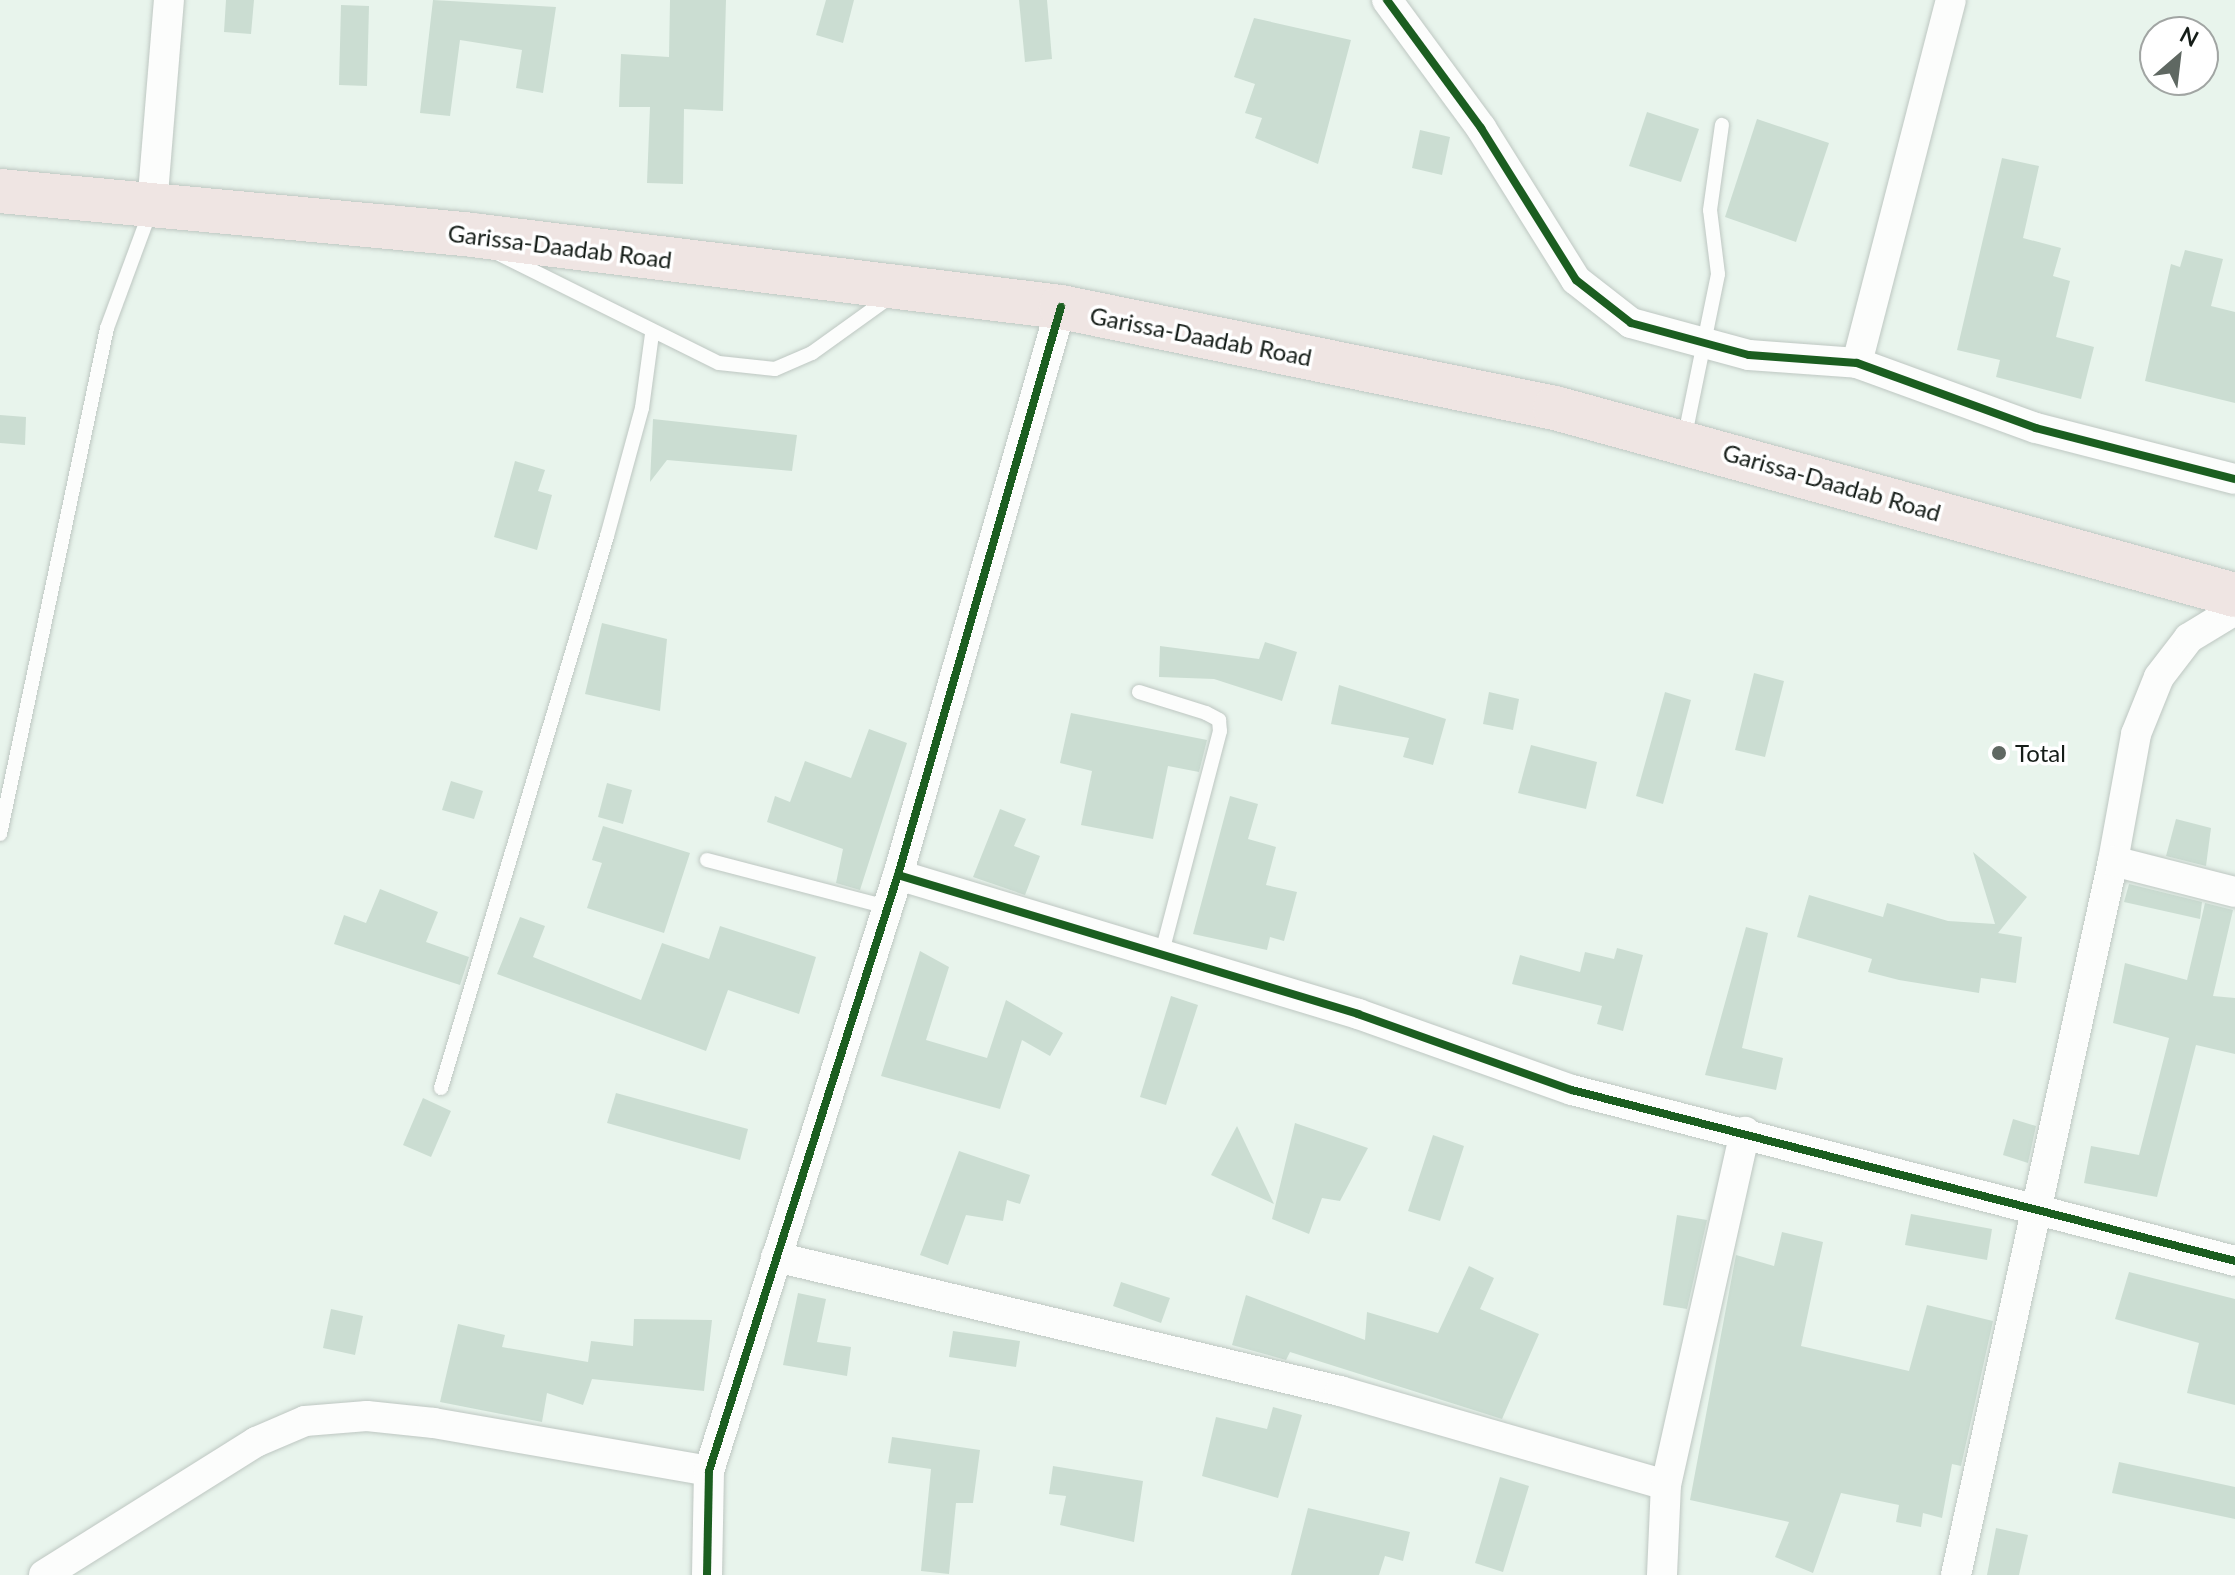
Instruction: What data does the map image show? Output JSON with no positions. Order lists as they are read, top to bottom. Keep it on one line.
{"streets":{"highway":["Garissa-Daadab Road"]},"places":["Total"],"north":"top right"}
